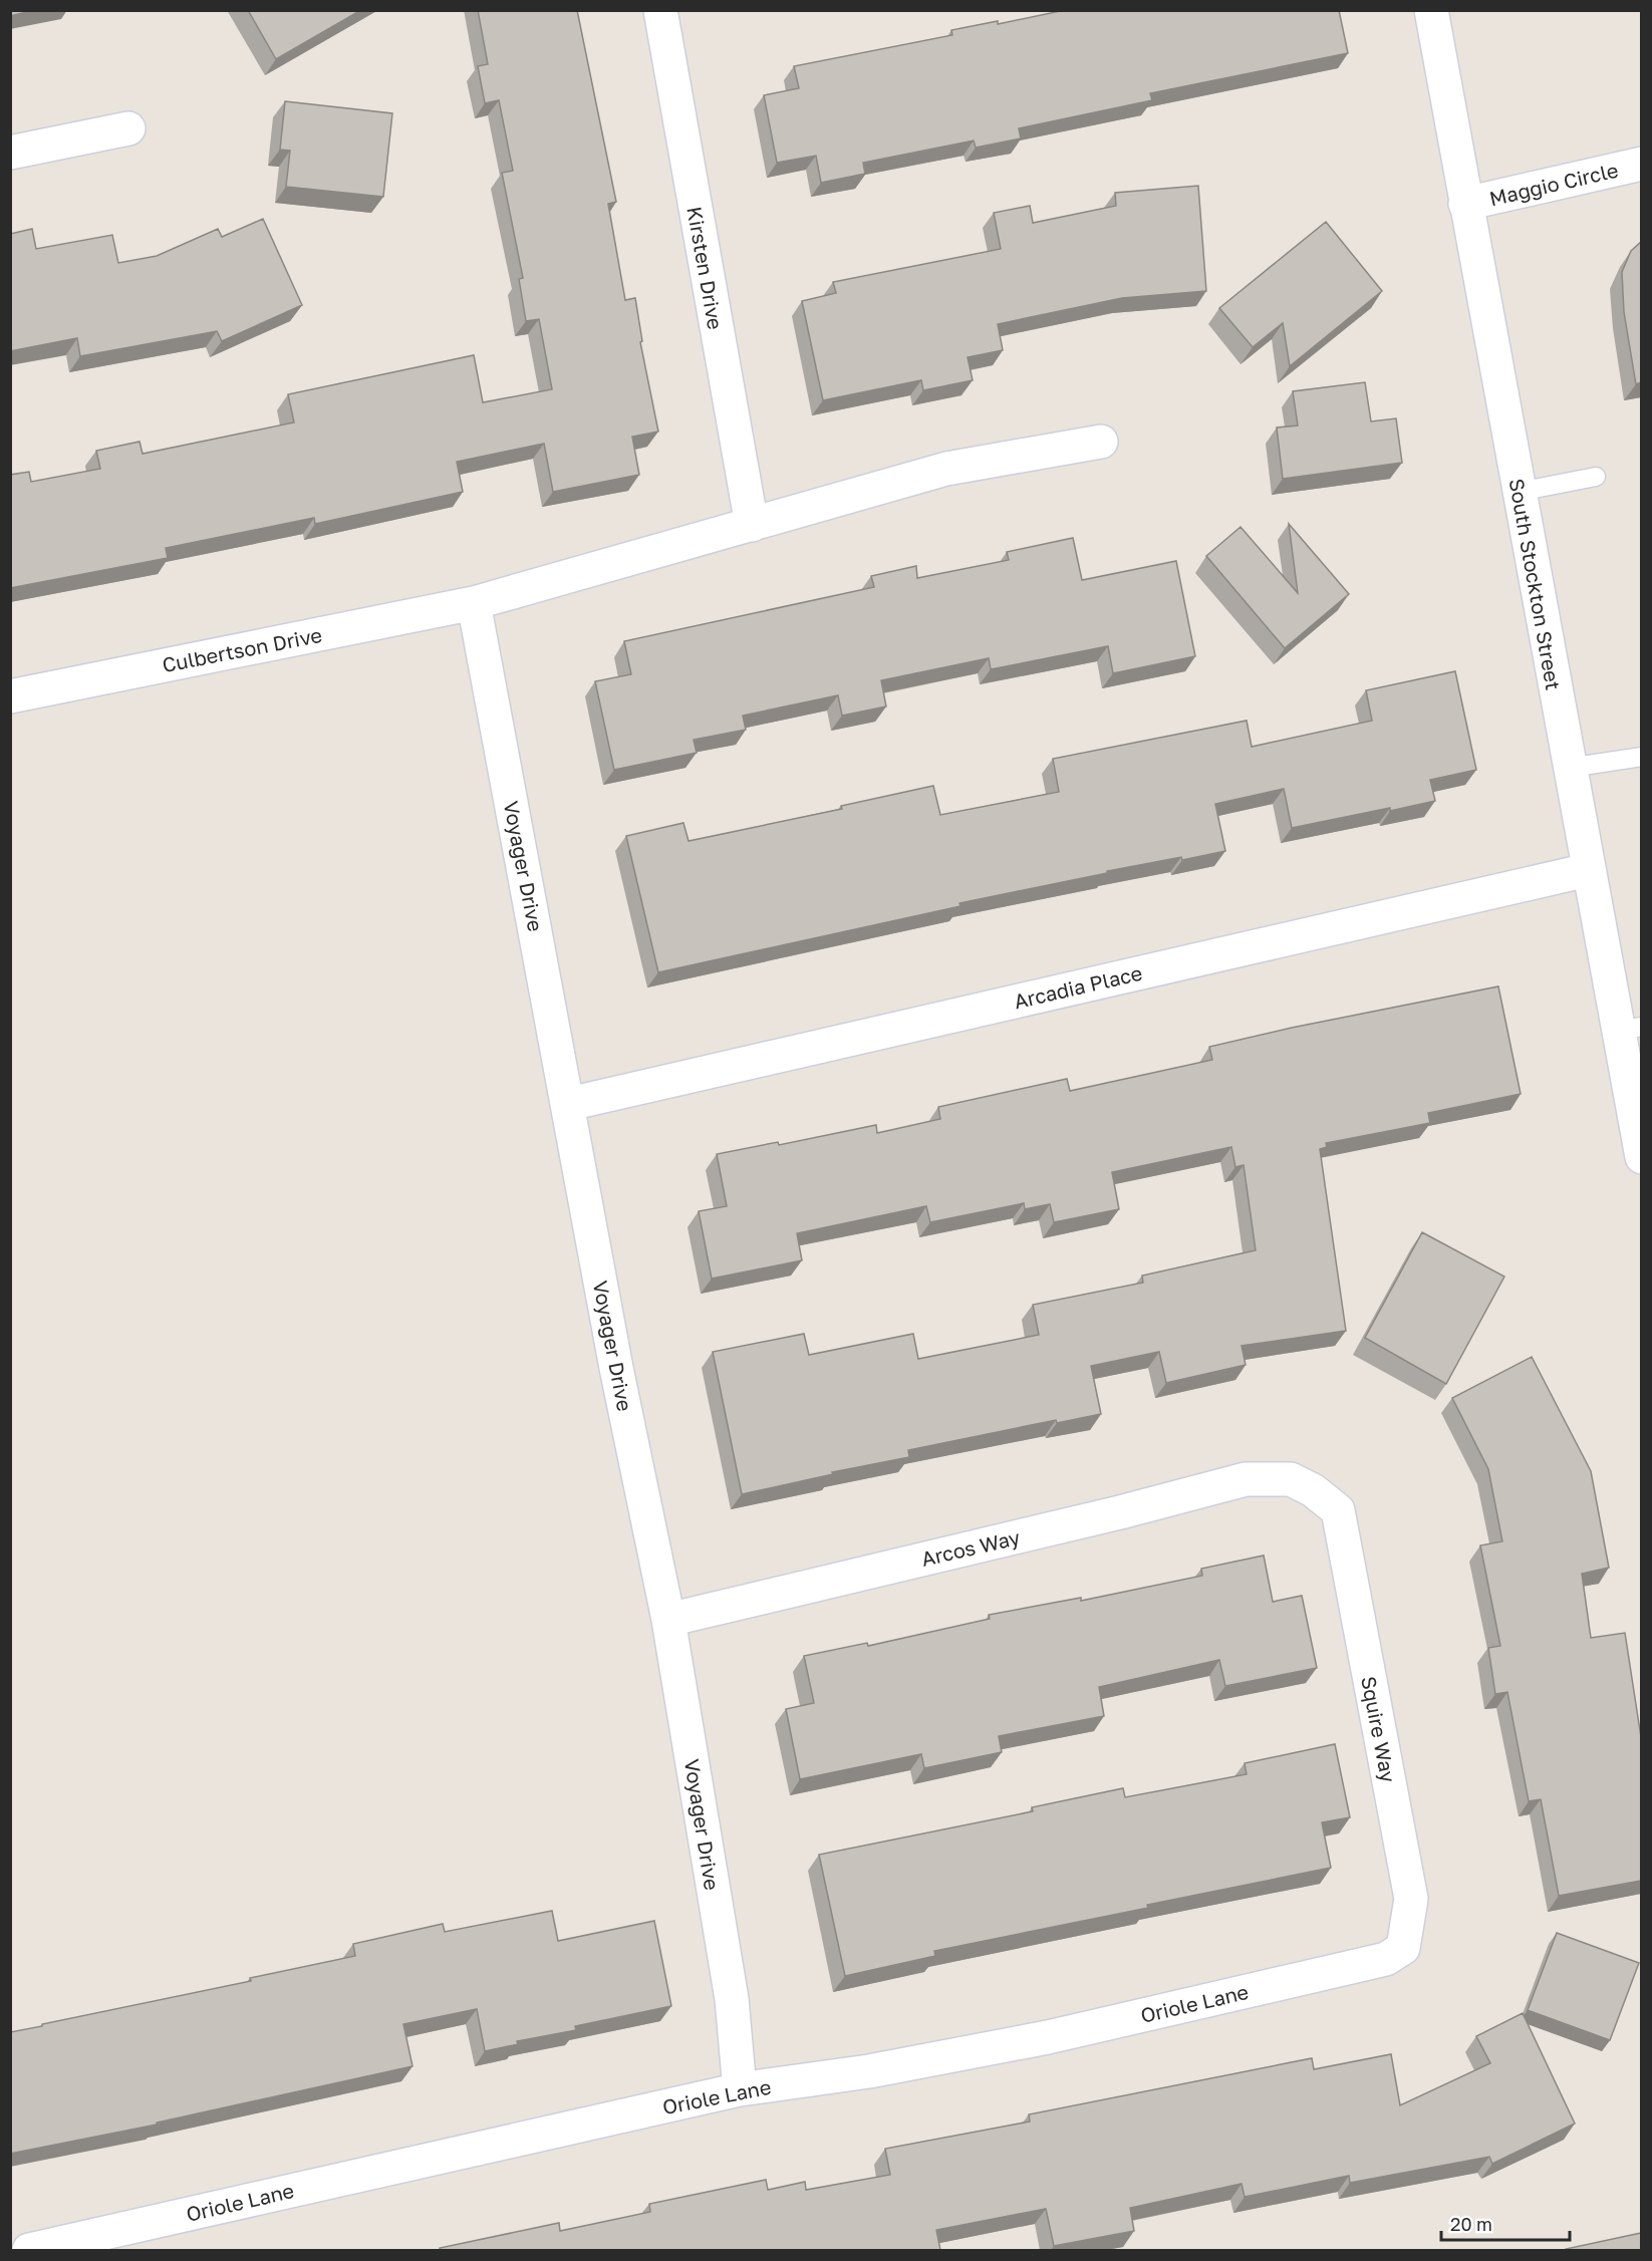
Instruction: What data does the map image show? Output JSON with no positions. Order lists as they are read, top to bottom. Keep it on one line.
{"streets":{"street":["Maggio Circle","Kirsten Drive","South Stockton Street","Culbertson Drive","Voyager Drive","Arcadia Place","Arcos Way","Squire Way","Oriole Lane"]},"crossings":[["Maggio Circle","South Stockton Street"],["Kirsten Drive","Culbertson Drive"],["South Stockton Street","Arcadia Place"],["Culbertson Drive","Voyager Drive"],["Voyager Drive","Arcadia Place"],["Voyager Drive","Arcos Way"],["Voyager Drive","Oriole Lane"],["Arcos Way","Squire Way"],["Squire Way","Oriole Lane"]],"scale_bar":"20 m"}
